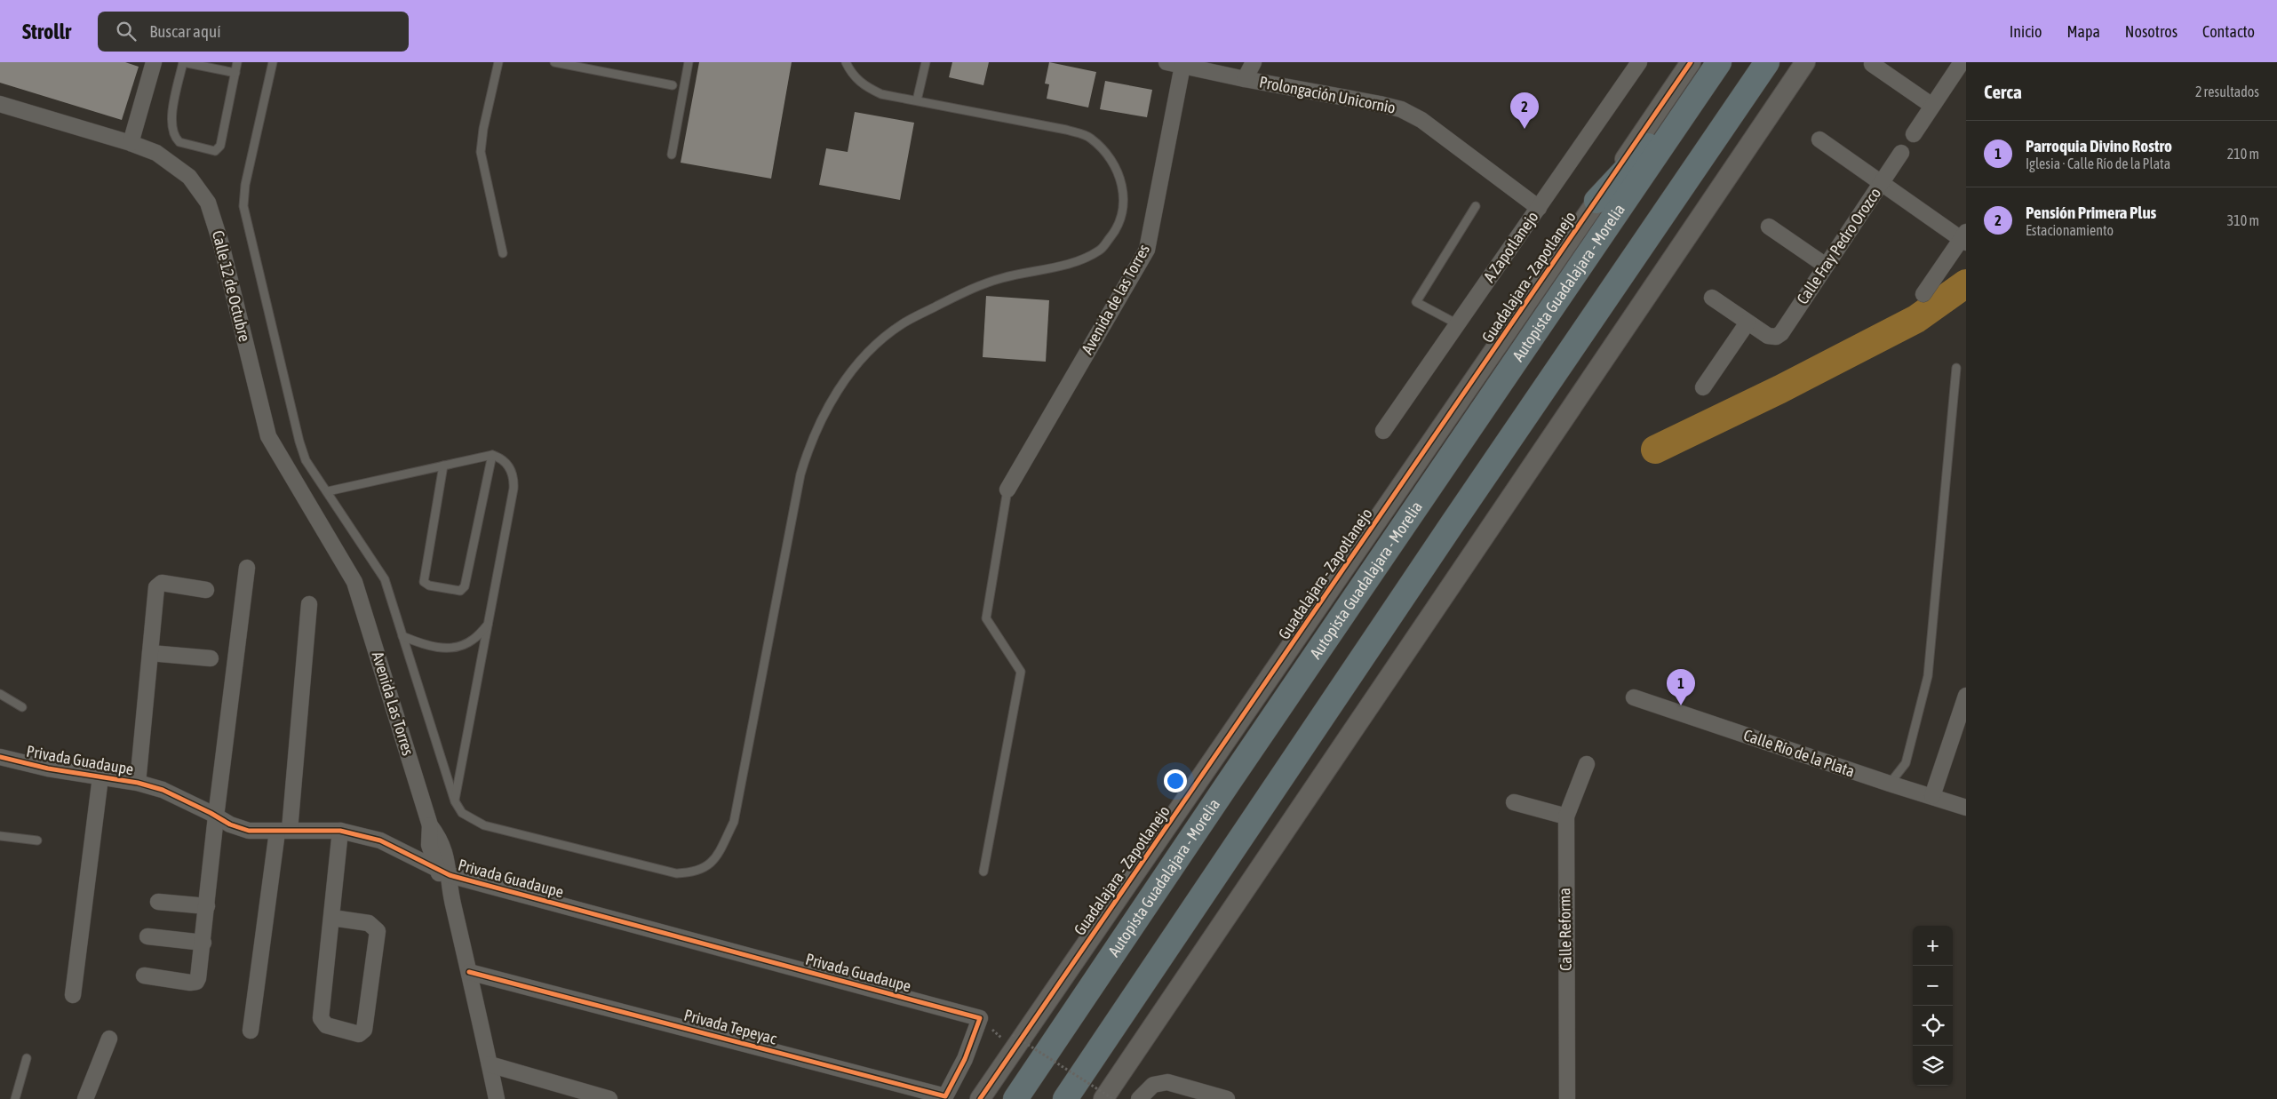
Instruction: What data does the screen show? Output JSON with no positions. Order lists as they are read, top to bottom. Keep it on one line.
{"streets":{"highway":["Autopista Guadalajara - Morelia"],"street":["Prolongación Unicornio","Calle Fray Pedro Orozco","A Zapotlanejo","Guadalajara - Zapotlanejo","Calle 12 de Octubre","Avenida de las Torres","Avenida Las Torres","Calle Río de la Plata","Privada Guadaupe","Calle Reforma","Privada Tepeyac"]},"crossings":[["Prolongación Unicornio","A Zapotlanejo"],["Prolongación Unicornio","Avenida de las Torres"],["Calle 12 de Octubre","Avenida Las Torres"],["Avenida Las Torres","Privada Guadaupe"],["Avenida Las Torres","Privada Tepeyac"],["Privada Guadaupe","Privada Tepeyac"]],"page":{"header":"Strollr","search":"Buscar aquí","nav":["Inicio","Mapa","Nosotros","Contacto"],"heading":["Cerca","2 resultados"],"pins":["2","1"],"list":[{"mark":"1","name":"Parroquia Divino Rostro","note":"Iglesia · Calle Río de la Plata","value":"210 m"},{"mark":"2","name":"Pensión Primera Plus","note":"Estacionamiento","value":"310 m"}],"map_buttons":["+","−"]}}
